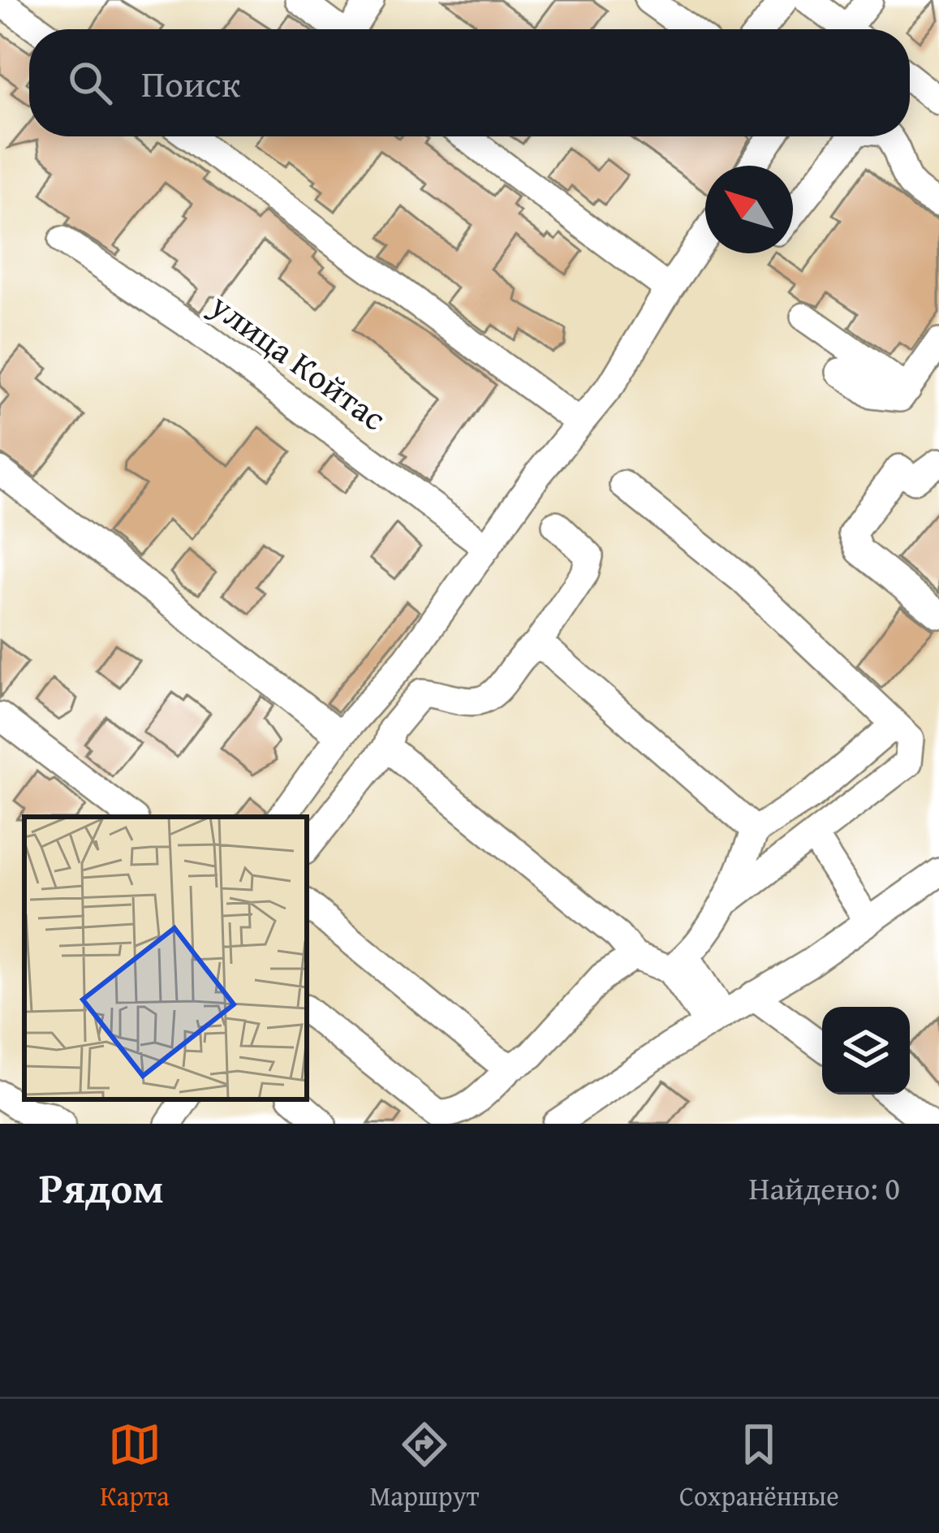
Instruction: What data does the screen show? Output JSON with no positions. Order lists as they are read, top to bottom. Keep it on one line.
{"streets":{"street":["улица Койтас"]},"north":"top left","page":{"search":"Поиск","heading":["Рядом","Найдено: 0"],"nav":["Карта","Маршрут","Сохранённые"]}}
